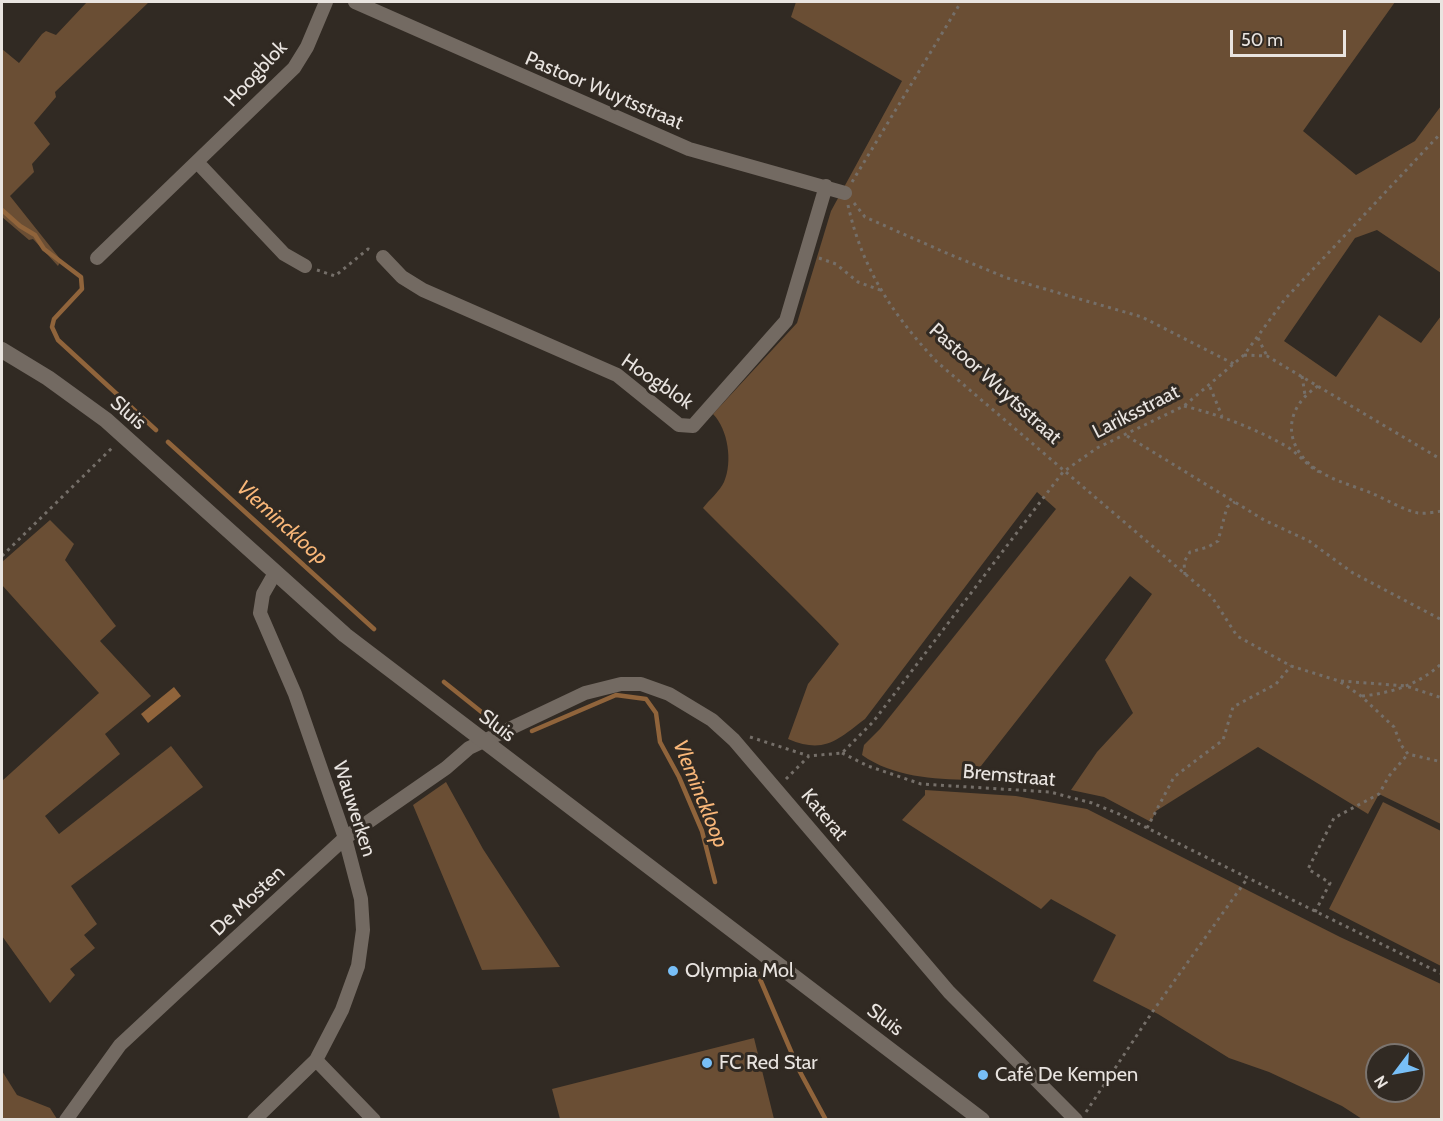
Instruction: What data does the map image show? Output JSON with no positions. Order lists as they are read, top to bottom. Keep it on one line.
{"streets":{"street":["Hoogblok","Pastoor Wuytsstraat","Sluis","Wauwerken","Katerat","De Mosten"],"path":["Lariksstraat","Bremstraat"]},"crossings":[["Hoogblok","Pastoor Wuytsstraat"],["Pastoor Wuytsstraat","Lariksstraat"],["Lariksstraat","Bremstraat"],["Sluis","Wauwerken"],["Sluis","Katerat"],["Sluis","De Mosten"],["Wauwerken","De Mosten"],["Katerat","De Mosten"]],"water":["Vleminckloop"],"places":["Olympia Mol","FC Red Star","Café De Kempen"],"scale_bar":"50 m","north":"bottom left"}
